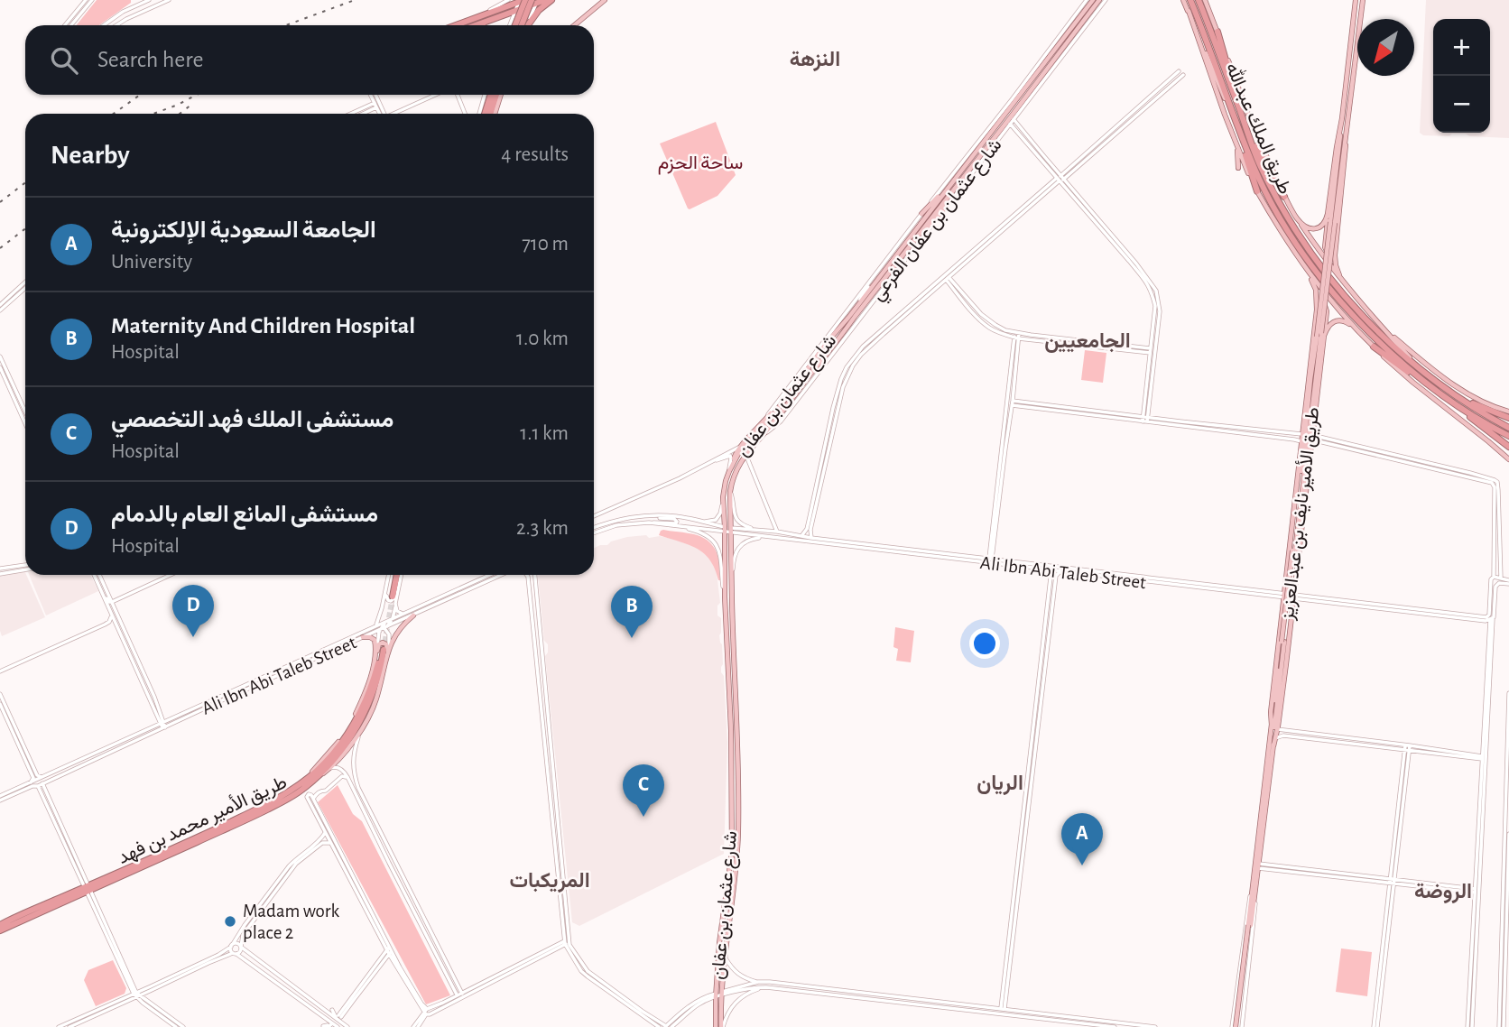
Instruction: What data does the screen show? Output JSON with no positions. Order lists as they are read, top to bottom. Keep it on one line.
{"streets":{"highway":["طريق الملك عبدالله","طريق الأمير محمد بن فهد"],"main road":["شارع عثمان بن عفان","طريق الأمير نايف بن عبدالعزيز"],"street":["شارع عثمان بن عفان الفرعي","Ali Ibn Abi Taleb Street"]},"crossings":[["شارع عثمان بن عفان الفرعي","شارع عثمان بن عفان"],["شارع عثمان بن عفان","Ali Ibn Abi Taleb Street"]],"districts":["النزهة","الجامعيين","الريان","المريكبات","الروضة"],"parks":["ساحة الحزم"],"places":["Madam work place 2"],"north":"bottom left","page":{"map_buttons":["+","−"],"search":"Search here","heading":["Nearby","4 results"],"list":[{"mark":"A","name":"الجامعة السعودية الإلكترونية","note":"University","value":"710 m"},{"mark":"B","name":"Maternity And Children Hospital","note":"Hospital","value":"1.0 km"},{"mark":"C","name":"مستشفى الملك فهد التخصصي","note":"Hospital","value":"1.1 km"},{"mark":"D","name":"مستشفى المانع العام بالدمام","note":"Hospital","value":"2.3 km"}],"pins":["D","B","C","A"]}}
